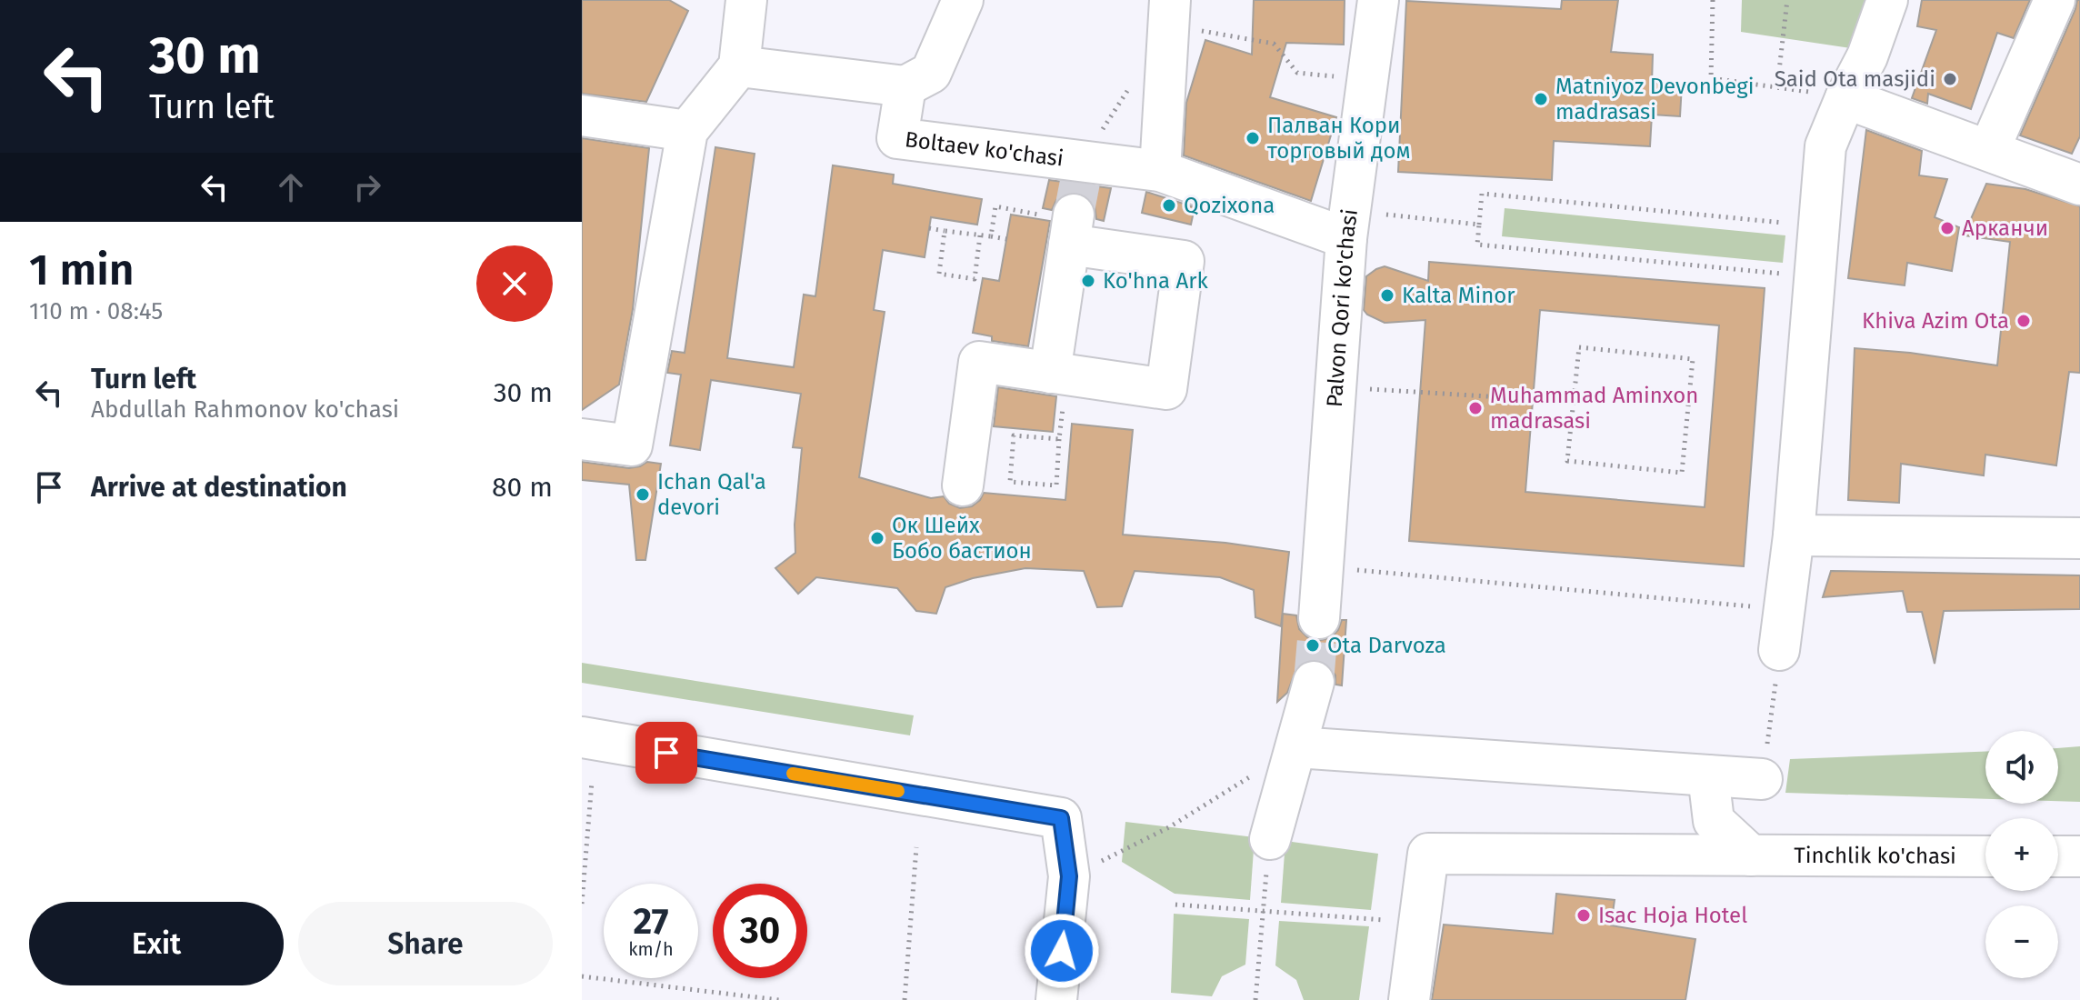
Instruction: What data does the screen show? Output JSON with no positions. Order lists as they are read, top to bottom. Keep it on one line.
{"streets":{"street":["Boltaev ko'chasi","Palvon Qori ko'chasi","Tinchlik ko'chasi"]},"crossings":[["Boltaev ko'chasi","Palvon Qori ko'chasi"]],"places":["Said Ota masjidi","Matniyoz Devonbegi madrasasi","Палван Кори торговый дом","Qozixona","Арканчи","Ko'hna Ark","Kalta Minor","Khiva Azim Ota","Muhammad Aminxon madrasasi","Ichan Qal'a devori","Ок Шейх Бобо бастион","Ota Darvoza","Isac Hoja Hotel"],"page":{"turn":["30 m","Turn left"],"heading":["1 min","110 m · 08:45"],"list":[{"name":"Turn left","note":"Abdullah Rahmonov ko'chasi","value":"30 m"},{"name":"Arrive at destination","value":"80 m"}],"map_buttons":["+","−"],"speed":"27 km/h","limit":"30","buttons":["Exit","Share"]}}
